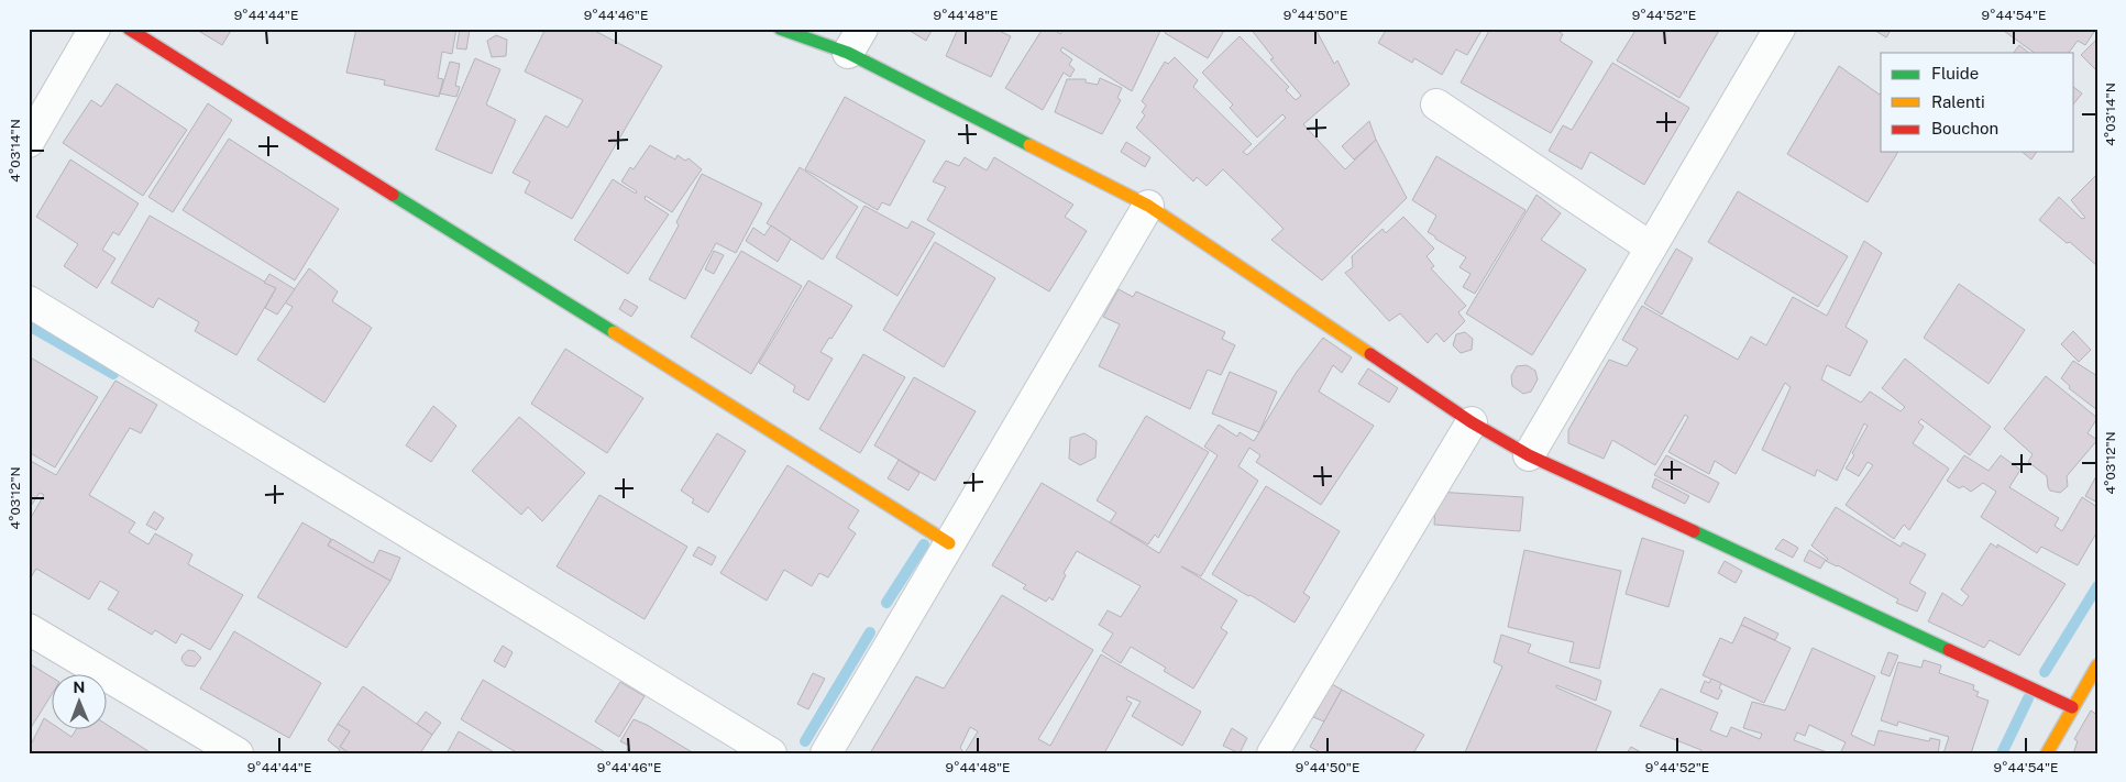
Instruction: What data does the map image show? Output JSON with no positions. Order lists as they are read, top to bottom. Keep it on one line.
{"legend":["Fluide","Ralenti","Bouchon"],"north":"top","coordinates":["9°44'44\"E","9°44'46\"E","9°44'48\"E","9°44'50\"E","9°44'52\"E","9°44'54\"E","4°03'14\"N","4°03'12\"N"]}
